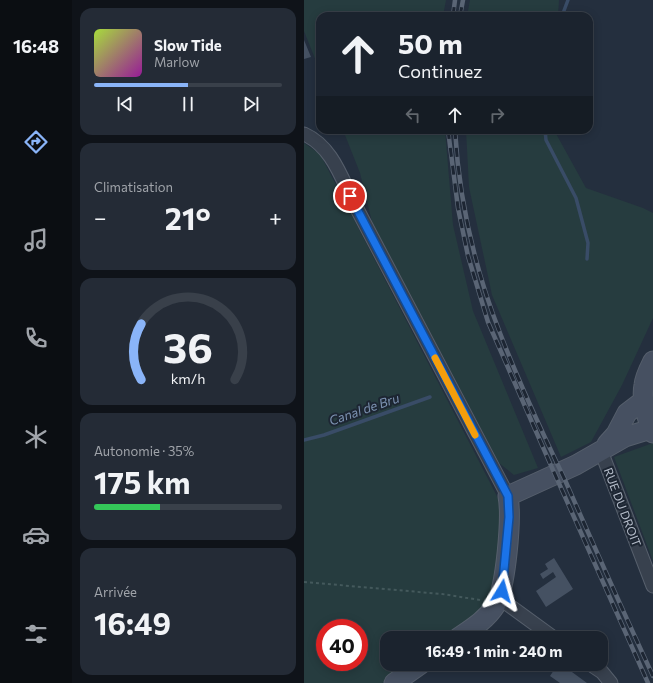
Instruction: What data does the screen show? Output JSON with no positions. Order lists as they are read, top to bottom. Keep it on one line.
{"streets":{"street":["RUE DU DROIT"]},"water":["Canal de Bru"],"page":{"tabs":"16:48","turn":["50 m","Continuez"],"song":["Slow Tide","Marlow"],"tile":["Climatisation",["Autonomie · 35%","175 km"],["Arrivée","16:49"]],"heat":["−","21°","+"],"limit":"40","trip":"16:49 · 1 min · 240 m","gauge":["36","km/h"]}}
